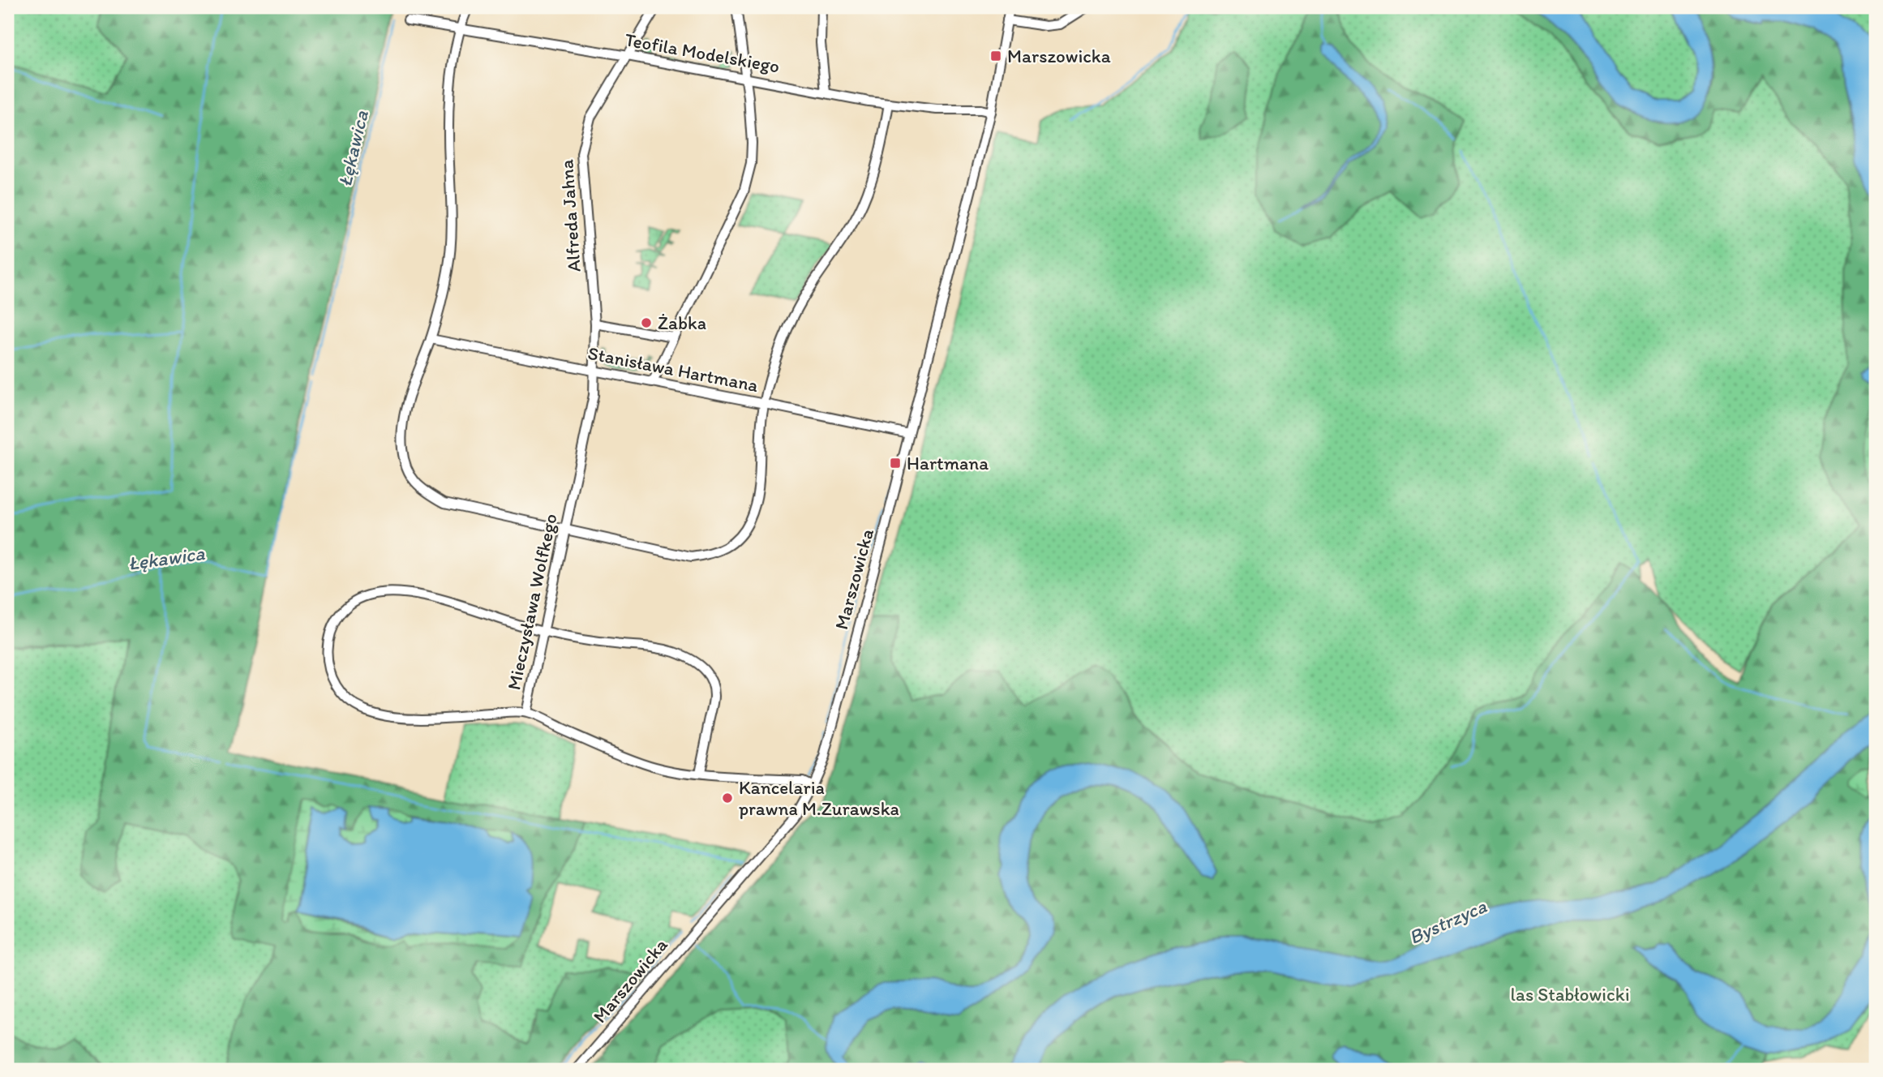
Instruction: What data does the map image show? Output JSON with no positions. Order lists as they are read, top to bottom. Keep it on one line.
{"streets":{"street":["Teofila Modelskiego","Alfreda Jahna","Stanisława Hartmana","Marszowicka","Mieczysława Wolfkego"]},"crossings":[["Teofila Modelskiego","Alfreda Jahna"],["Teofila Modelskiego","Marszowicka"],["Alfreda Jahna","Stanisława Hartmana"],["Alfreda Jahna","Mieczysława Wolfkego"],["Stanisława Hartmana","Marszowicka"],["Stanisława Hartmana","Mieczysława Wolfkego"],["Marszowicka","Mieczysława Wolfkego"]],"water":["Łękawica","Bystrzyca"],"parks":["las Stabłowicki"],"places":{"transit":["Marszowicka","Hartmana"],"other":["Żabka","Kancelaria prawna M.Zurawska"]}}
